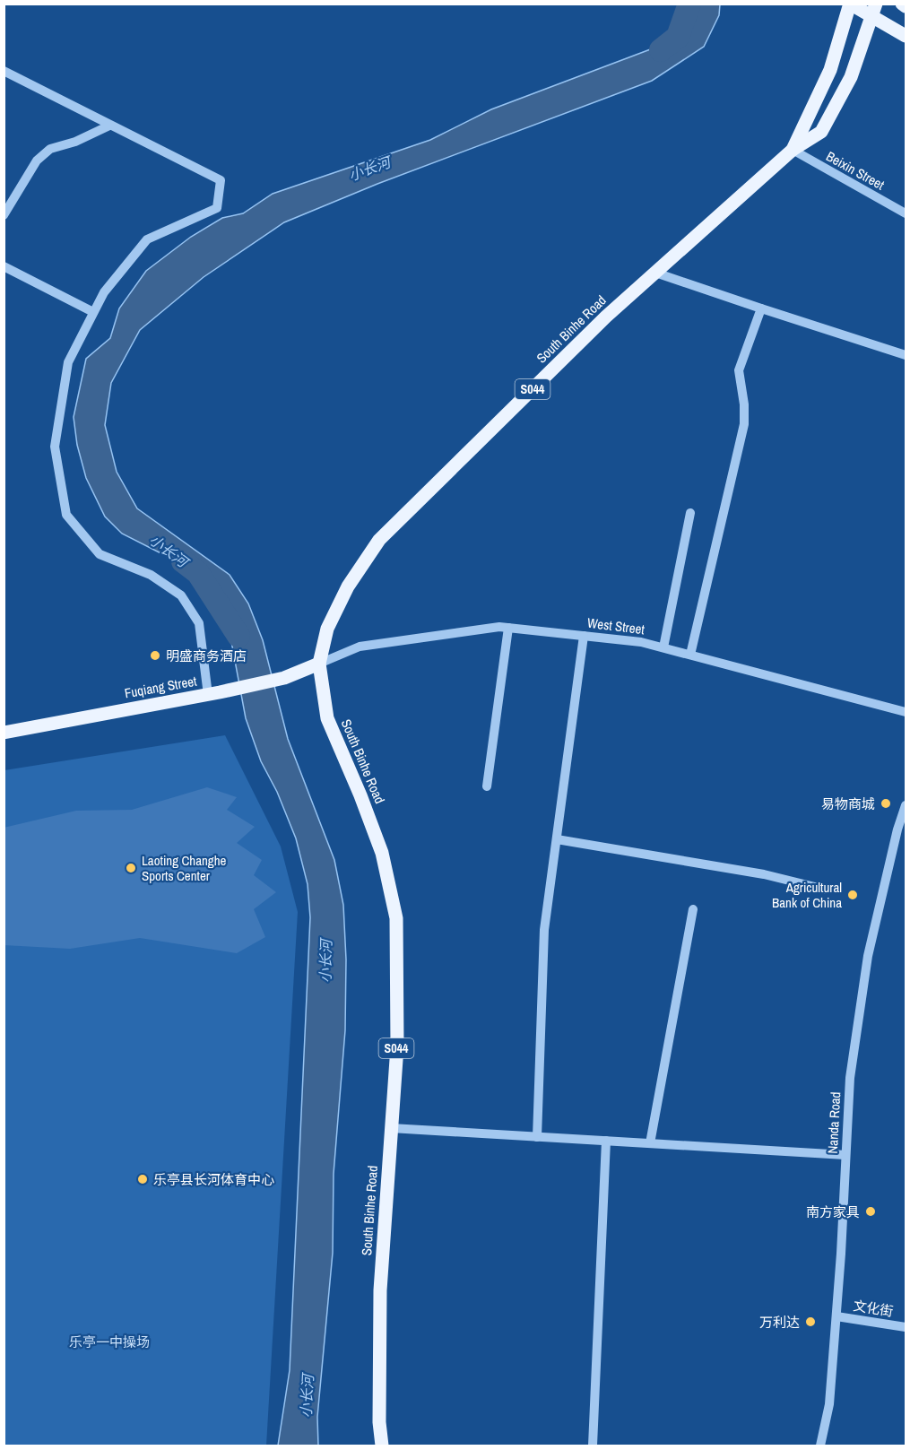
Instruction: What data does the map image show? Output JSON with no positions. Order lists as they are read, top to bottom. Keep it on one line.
{"streets":{"main road":["South Binhe Road","S044","Fuqiang Street"],"street":["Beixin Street","West Street","Nanda Road","文化街"]},"crossings":[["Beixin Street","South Binhe Road"],["South Binhe Road","West Street"],["South Binhe Road","Fuqiang Street"],["West Street","Fuqiang Street"],["Nanda Road","文化街"]],"water":["小长河"],"parks":["乐亭一中操场"],"places":["明盛商务酒店","易物商城","Laoting Changhe Sports Center","Agricultural Bank of China","乐亭县长河体育中心","南方家具","万利达"]}
